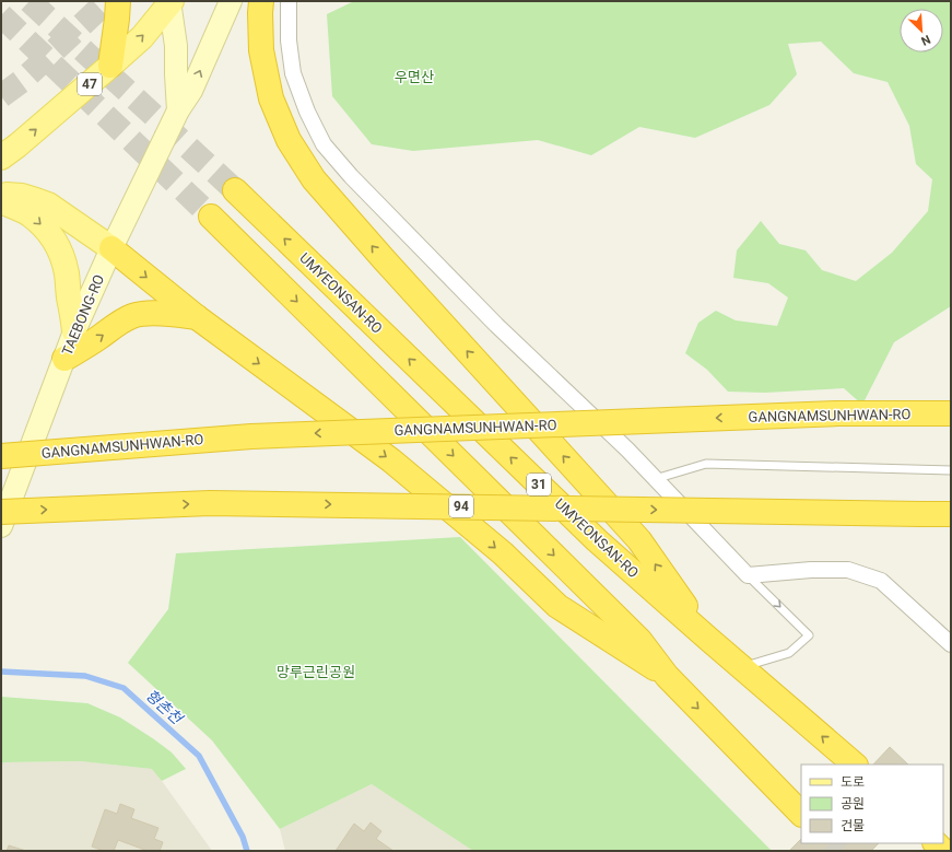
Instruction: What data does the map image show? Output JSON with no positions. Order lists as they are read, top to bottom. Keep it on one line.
{"streets":{"highway":["UMYEONSAN-RO","GANGNAMSUNHWAN-RO","31","94"],"main road":["47"],"street":["TAEBONG-RO"]},"crossings":[["47","TAEBONG-RO"]],"water":["형촌천"],"parks":["우면산","망루근린공원"],"legend":["도로","공원","건물"],"north":"bottom right"}
